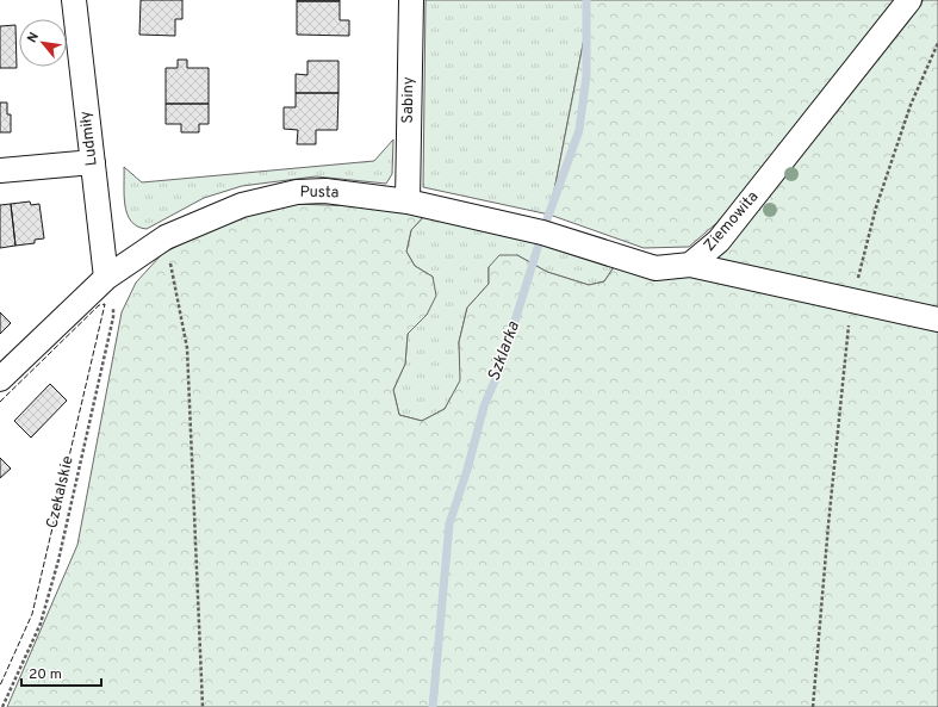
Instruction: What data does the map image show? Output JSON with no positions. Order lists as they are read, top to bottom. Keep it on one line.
{"streets":{"street":["Sabiny","Ludmiły","Pusta","Ziemowita"],"path":["Czekalskie"]},"crossings":[["Sabiny","Pusta"],["Ludmiły","Pusta"],["Ludmiły","Czekalskie"],["Pusta","Ziemowita"],["Pusta","Czekalskie"]],"water":["Szklarka"],"scale_bar":"20 m","north":"top left"}
